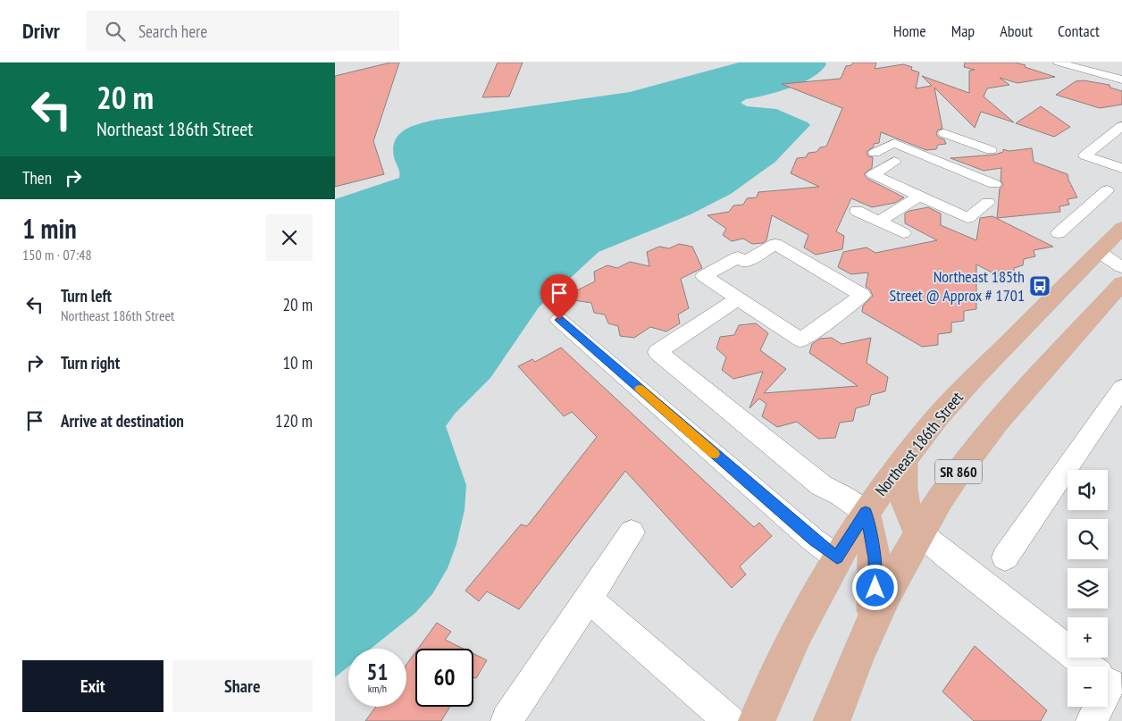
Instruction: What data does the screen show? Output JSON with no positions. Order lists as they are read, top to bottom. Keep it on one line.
{"streets":{"main road":["Northeast 186th Street","SR 860"]},"places":{"bus stop":["Northeast 185th Street @ Approx # 1701"]},"page":{"header":"Drivr","search":"Search here","nav":["Home","Map","About","Contact"],"turn":["20 m","Northeast 186th Street"],"then":"Then","heading":["1 min","150 m · 07:48"],"list":[{"name":"Turn left","note":"Northeast 186th Street","value":"20 m"},{"name":"Turn right","value":"10 m"},{"name":"Arrive at destination","value":"120 m"}],"map_buttons":["+","−"],"speed":"51 km/h","limit":"60","buttons":["Exit","Share"]}}
